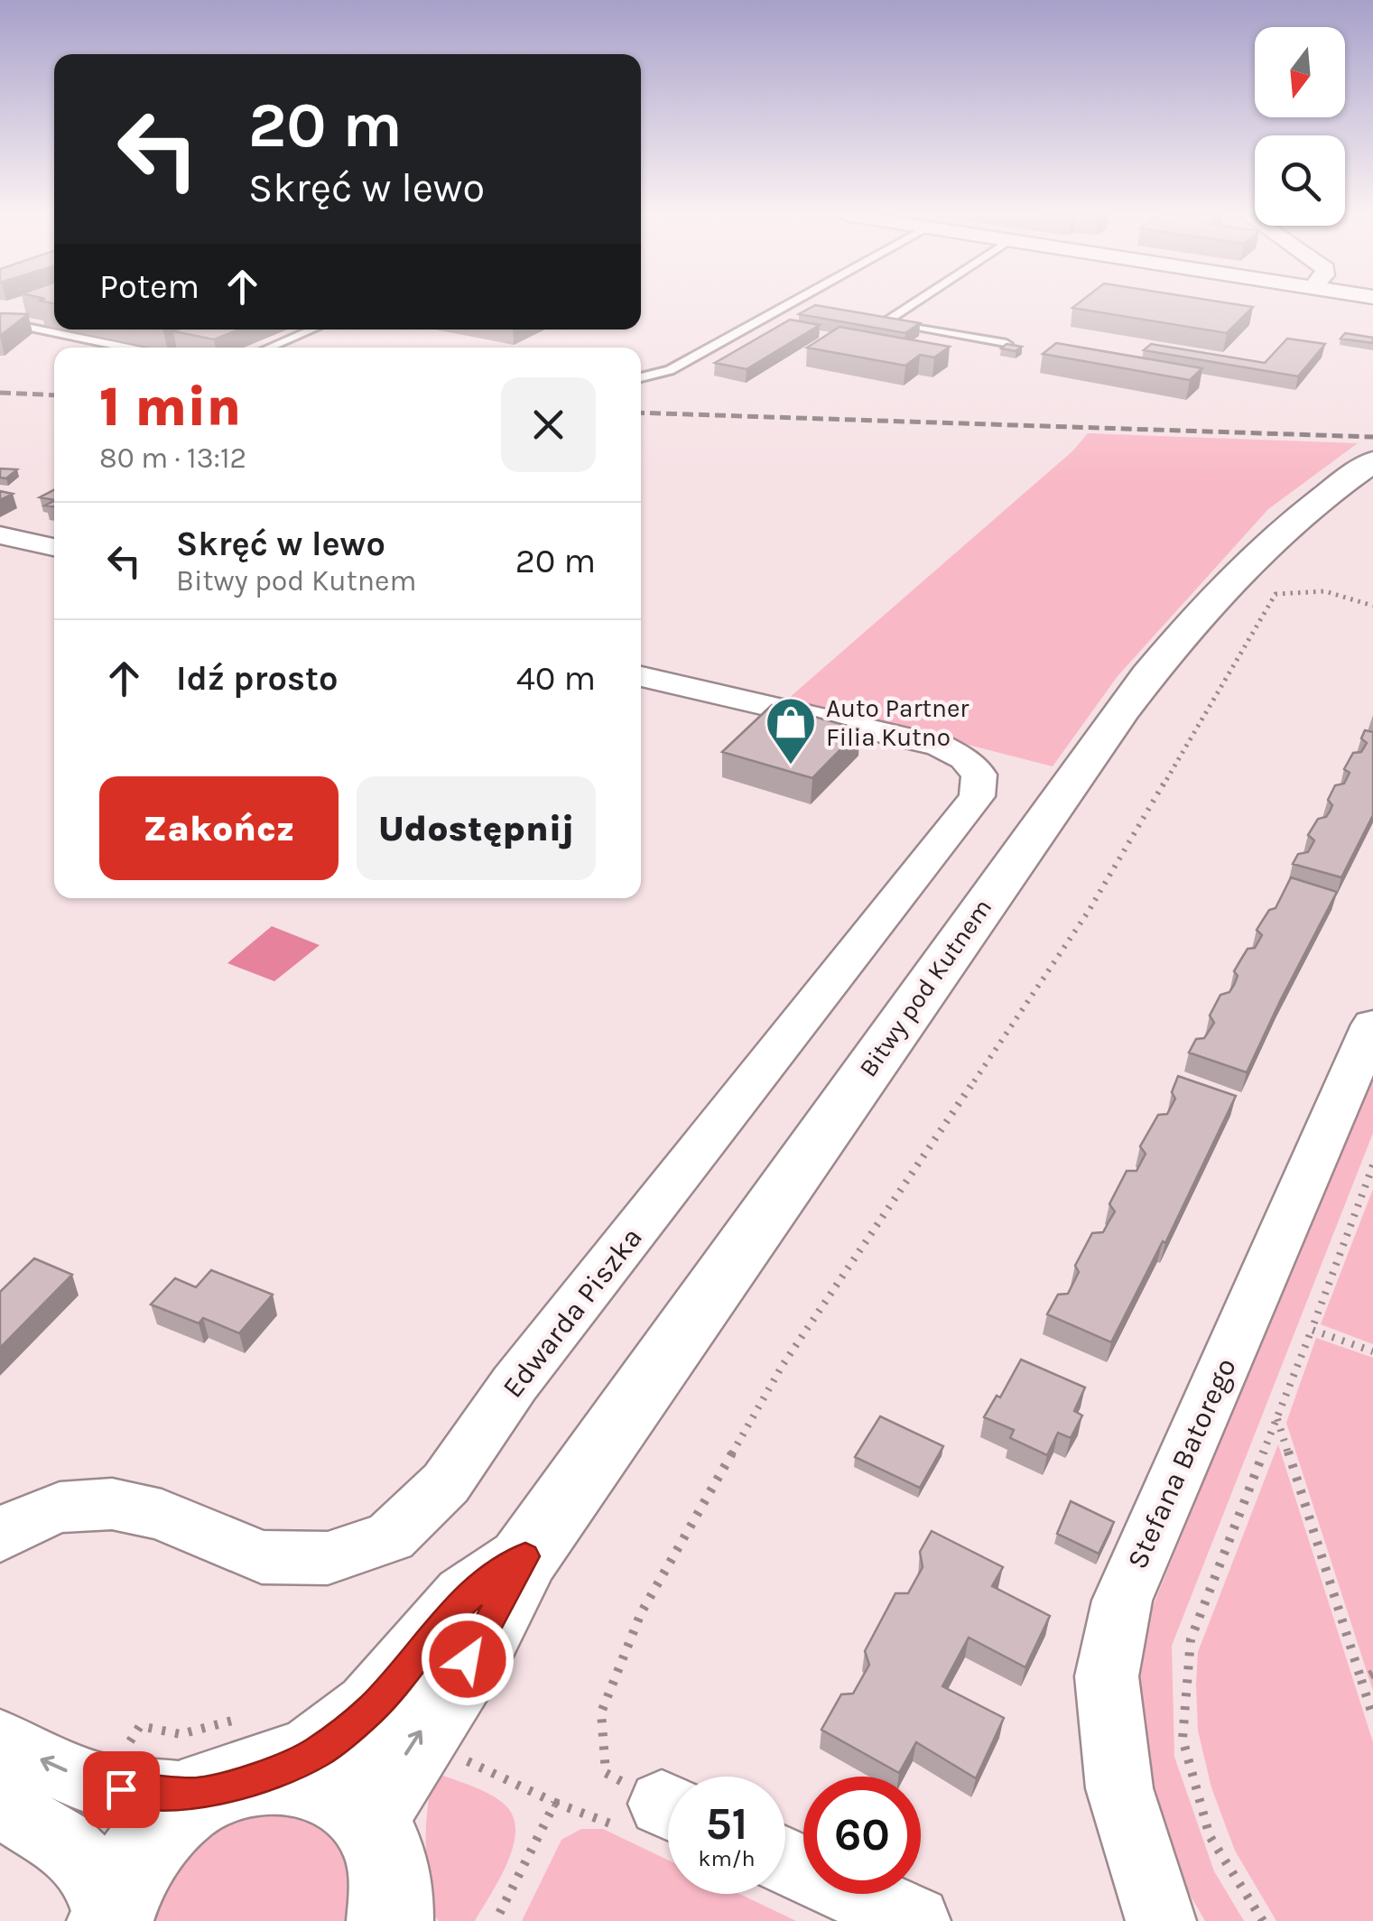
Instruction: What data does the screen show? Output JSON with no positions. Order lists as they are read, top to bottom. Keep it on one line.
{"streets":{"main road":["Bitwy pod Kutnem"],"street":["Edwarda Piszka","Stefana Batorego"]},"places":{"shop":["Auto Partner Filia Kutno"]},"north":"bottom","page":{"turn":["20 m","Skręć w lewo"],"then":"Potem","heading":["1 min","80 m · 13:12"],"list":[{"name":"Skręć w lewo","note":"Bitwy pod Kutnem","value":"20 m"},{"name":"Idź prosto","value":"40 m"}],"buttons":["Zakończ","Udostępnij"],"speed":"51 km/h","limit":"60"}}
